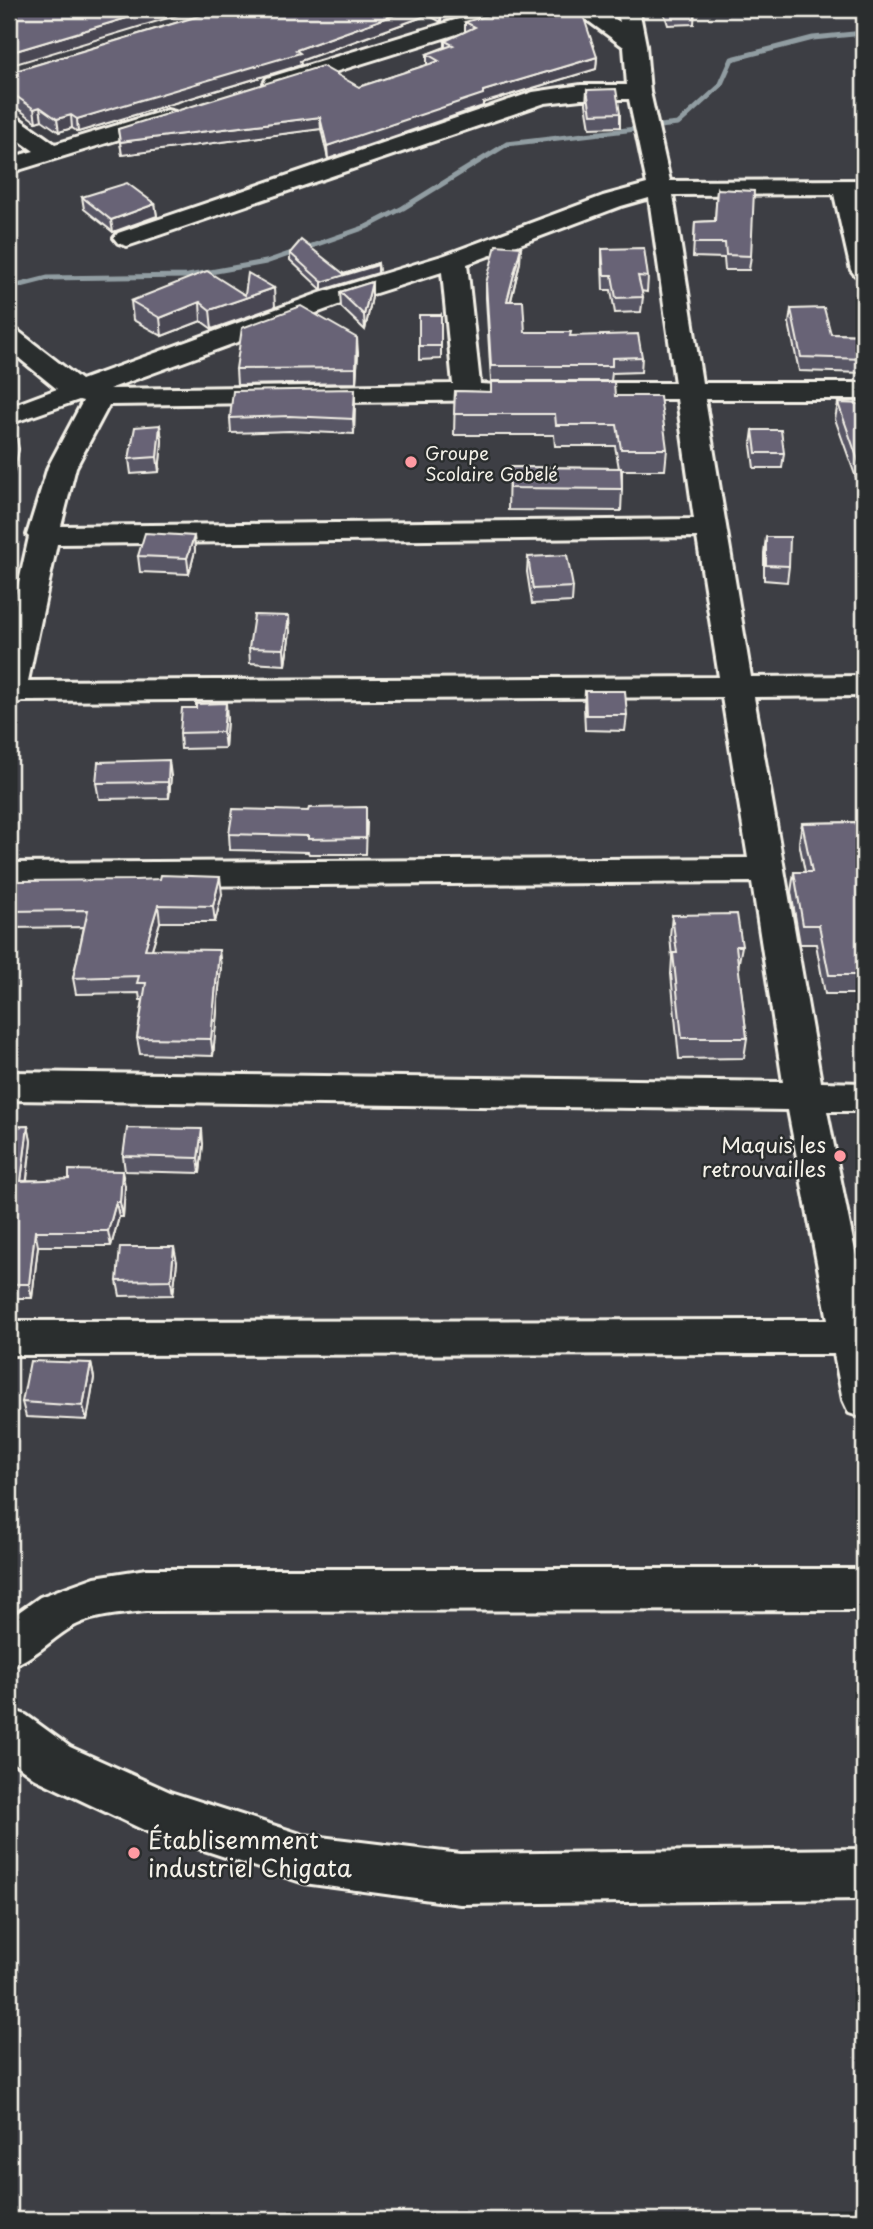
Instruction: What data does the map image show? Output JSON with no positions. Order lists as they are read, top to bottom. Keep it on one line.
{"places":["Groupe Scolaire Gobelé","Maquis les retrouvailles","Établisemment industriel Chigata"]}
